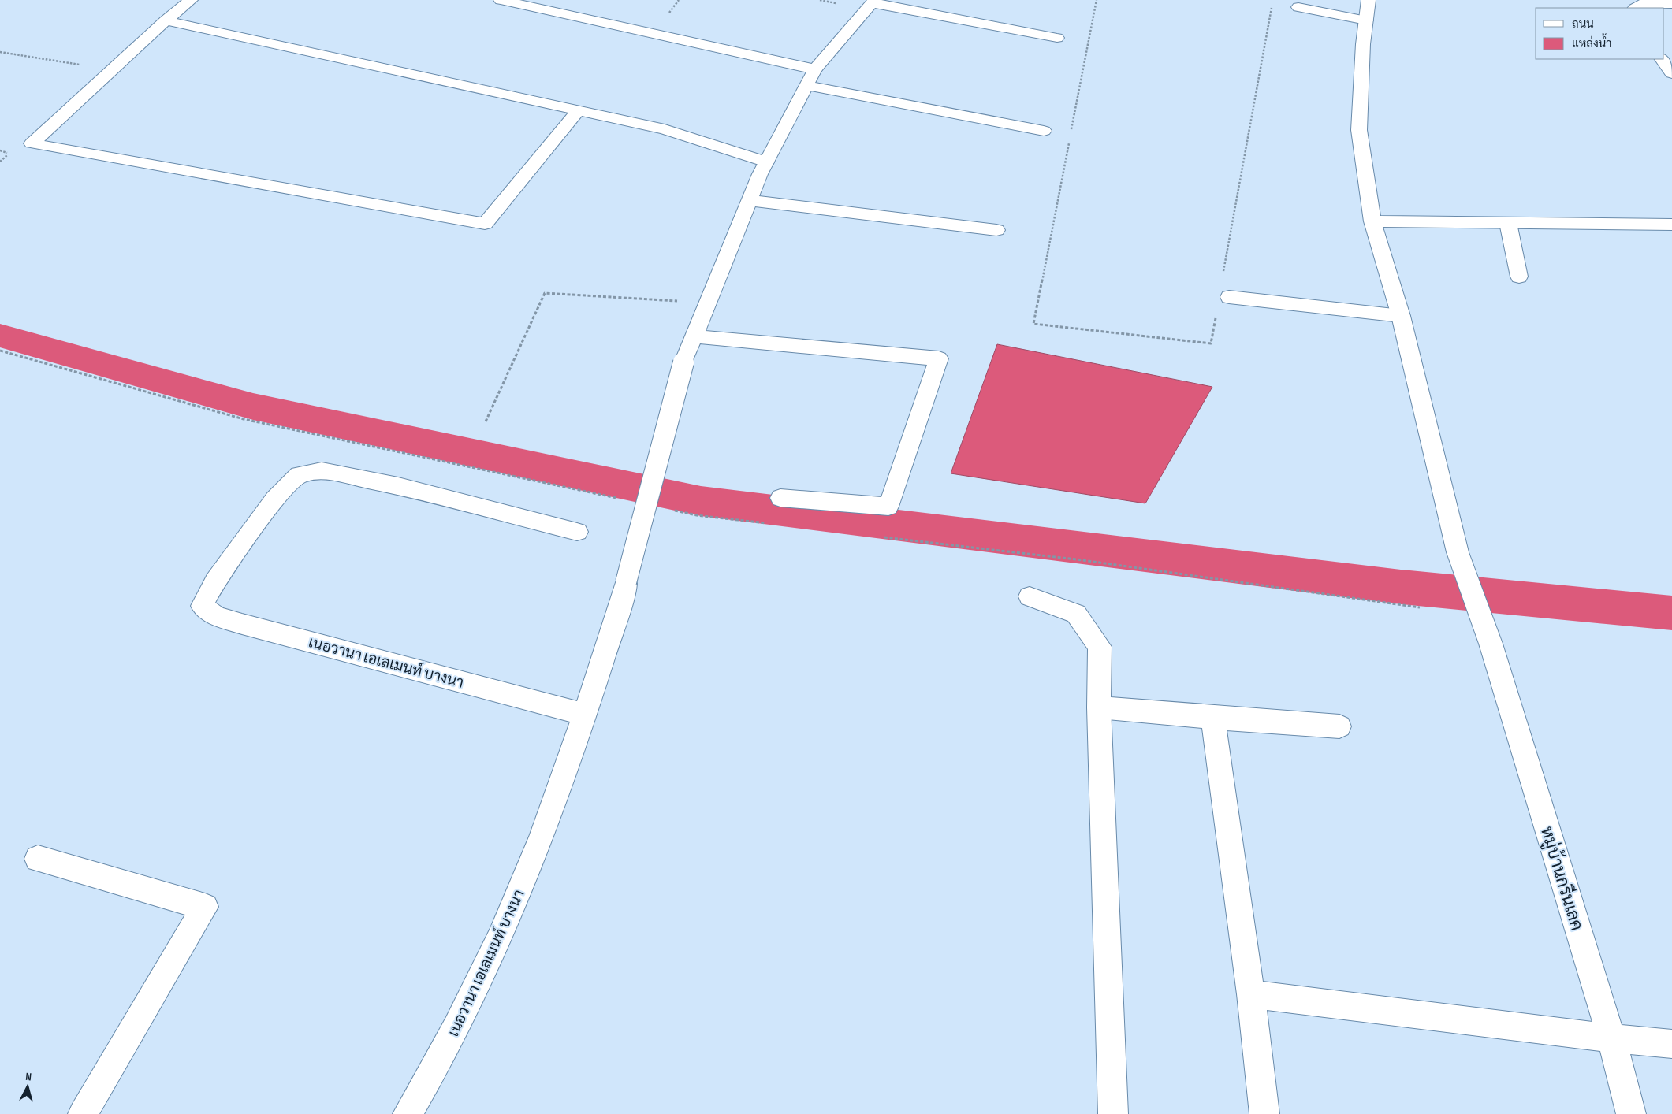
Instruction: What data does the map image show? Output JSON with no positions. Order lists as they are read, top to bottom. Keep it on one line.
{"streets":{"street":["เนอวานา เอเลเมนท์ บางนา","หมู่บ้านกรีนเลค"]},"legend":["ถนน","แหล่งน้ำ"],"north":"top"}
